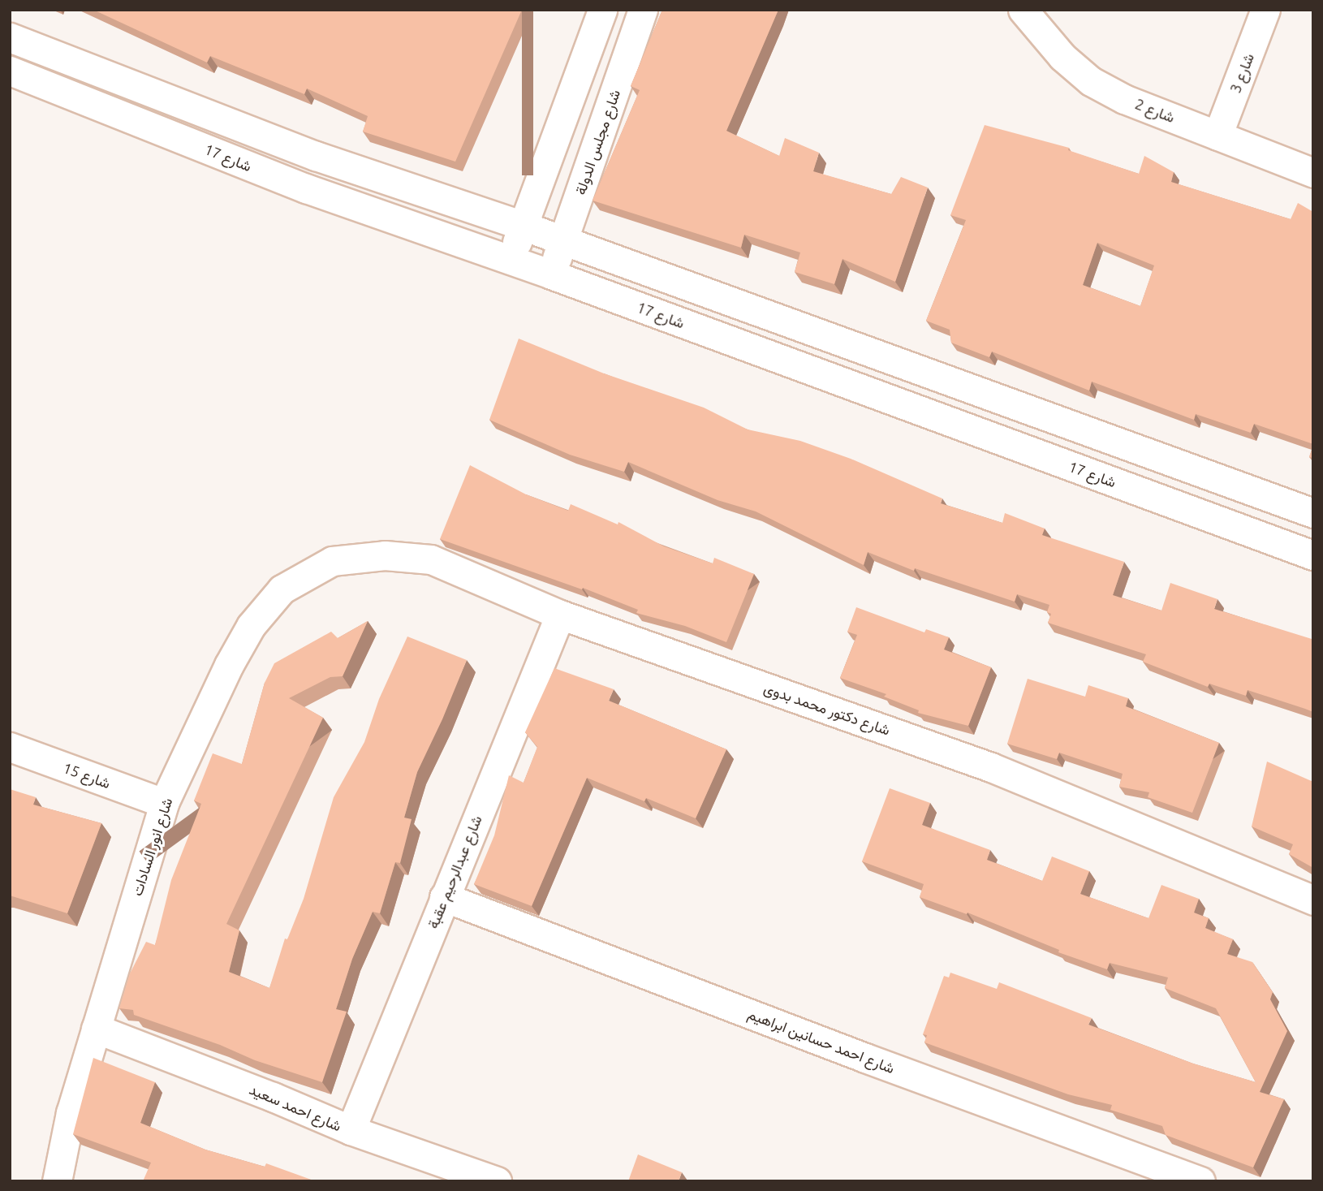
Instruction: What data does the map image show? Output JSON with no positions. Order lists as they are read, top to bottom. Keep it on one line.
{"streets":{"street":["شارع 3","شارع 2","شارع مجلس الدولة","شارع 17","شارع دكتور محمد بدوى","شارع 15","شارع انور السادات","شارع عبدالرحيم عقبة","شارع احمد حسانين ابراهيم","شارع احمد سعيد"]},"crossings":[["شارع 3","شارع 2"],["شارع مجلس الدولة","شارع 17"],["شارع دكتور محمد بدوى","شارع انور السادات"],["شارع دكتور محمد بدوى","شارع عبدالرحيم عقبة"],["شارع 15","شارع انور السادات"],["شارع انور السادات","شارع احمد سعيد"],["شارع عبدالرحيم عقبة","شارع احمد حسانين ابراهيم"],["شارع عبدالرحيم عقبة","شارع احمد سعيد"]]}
